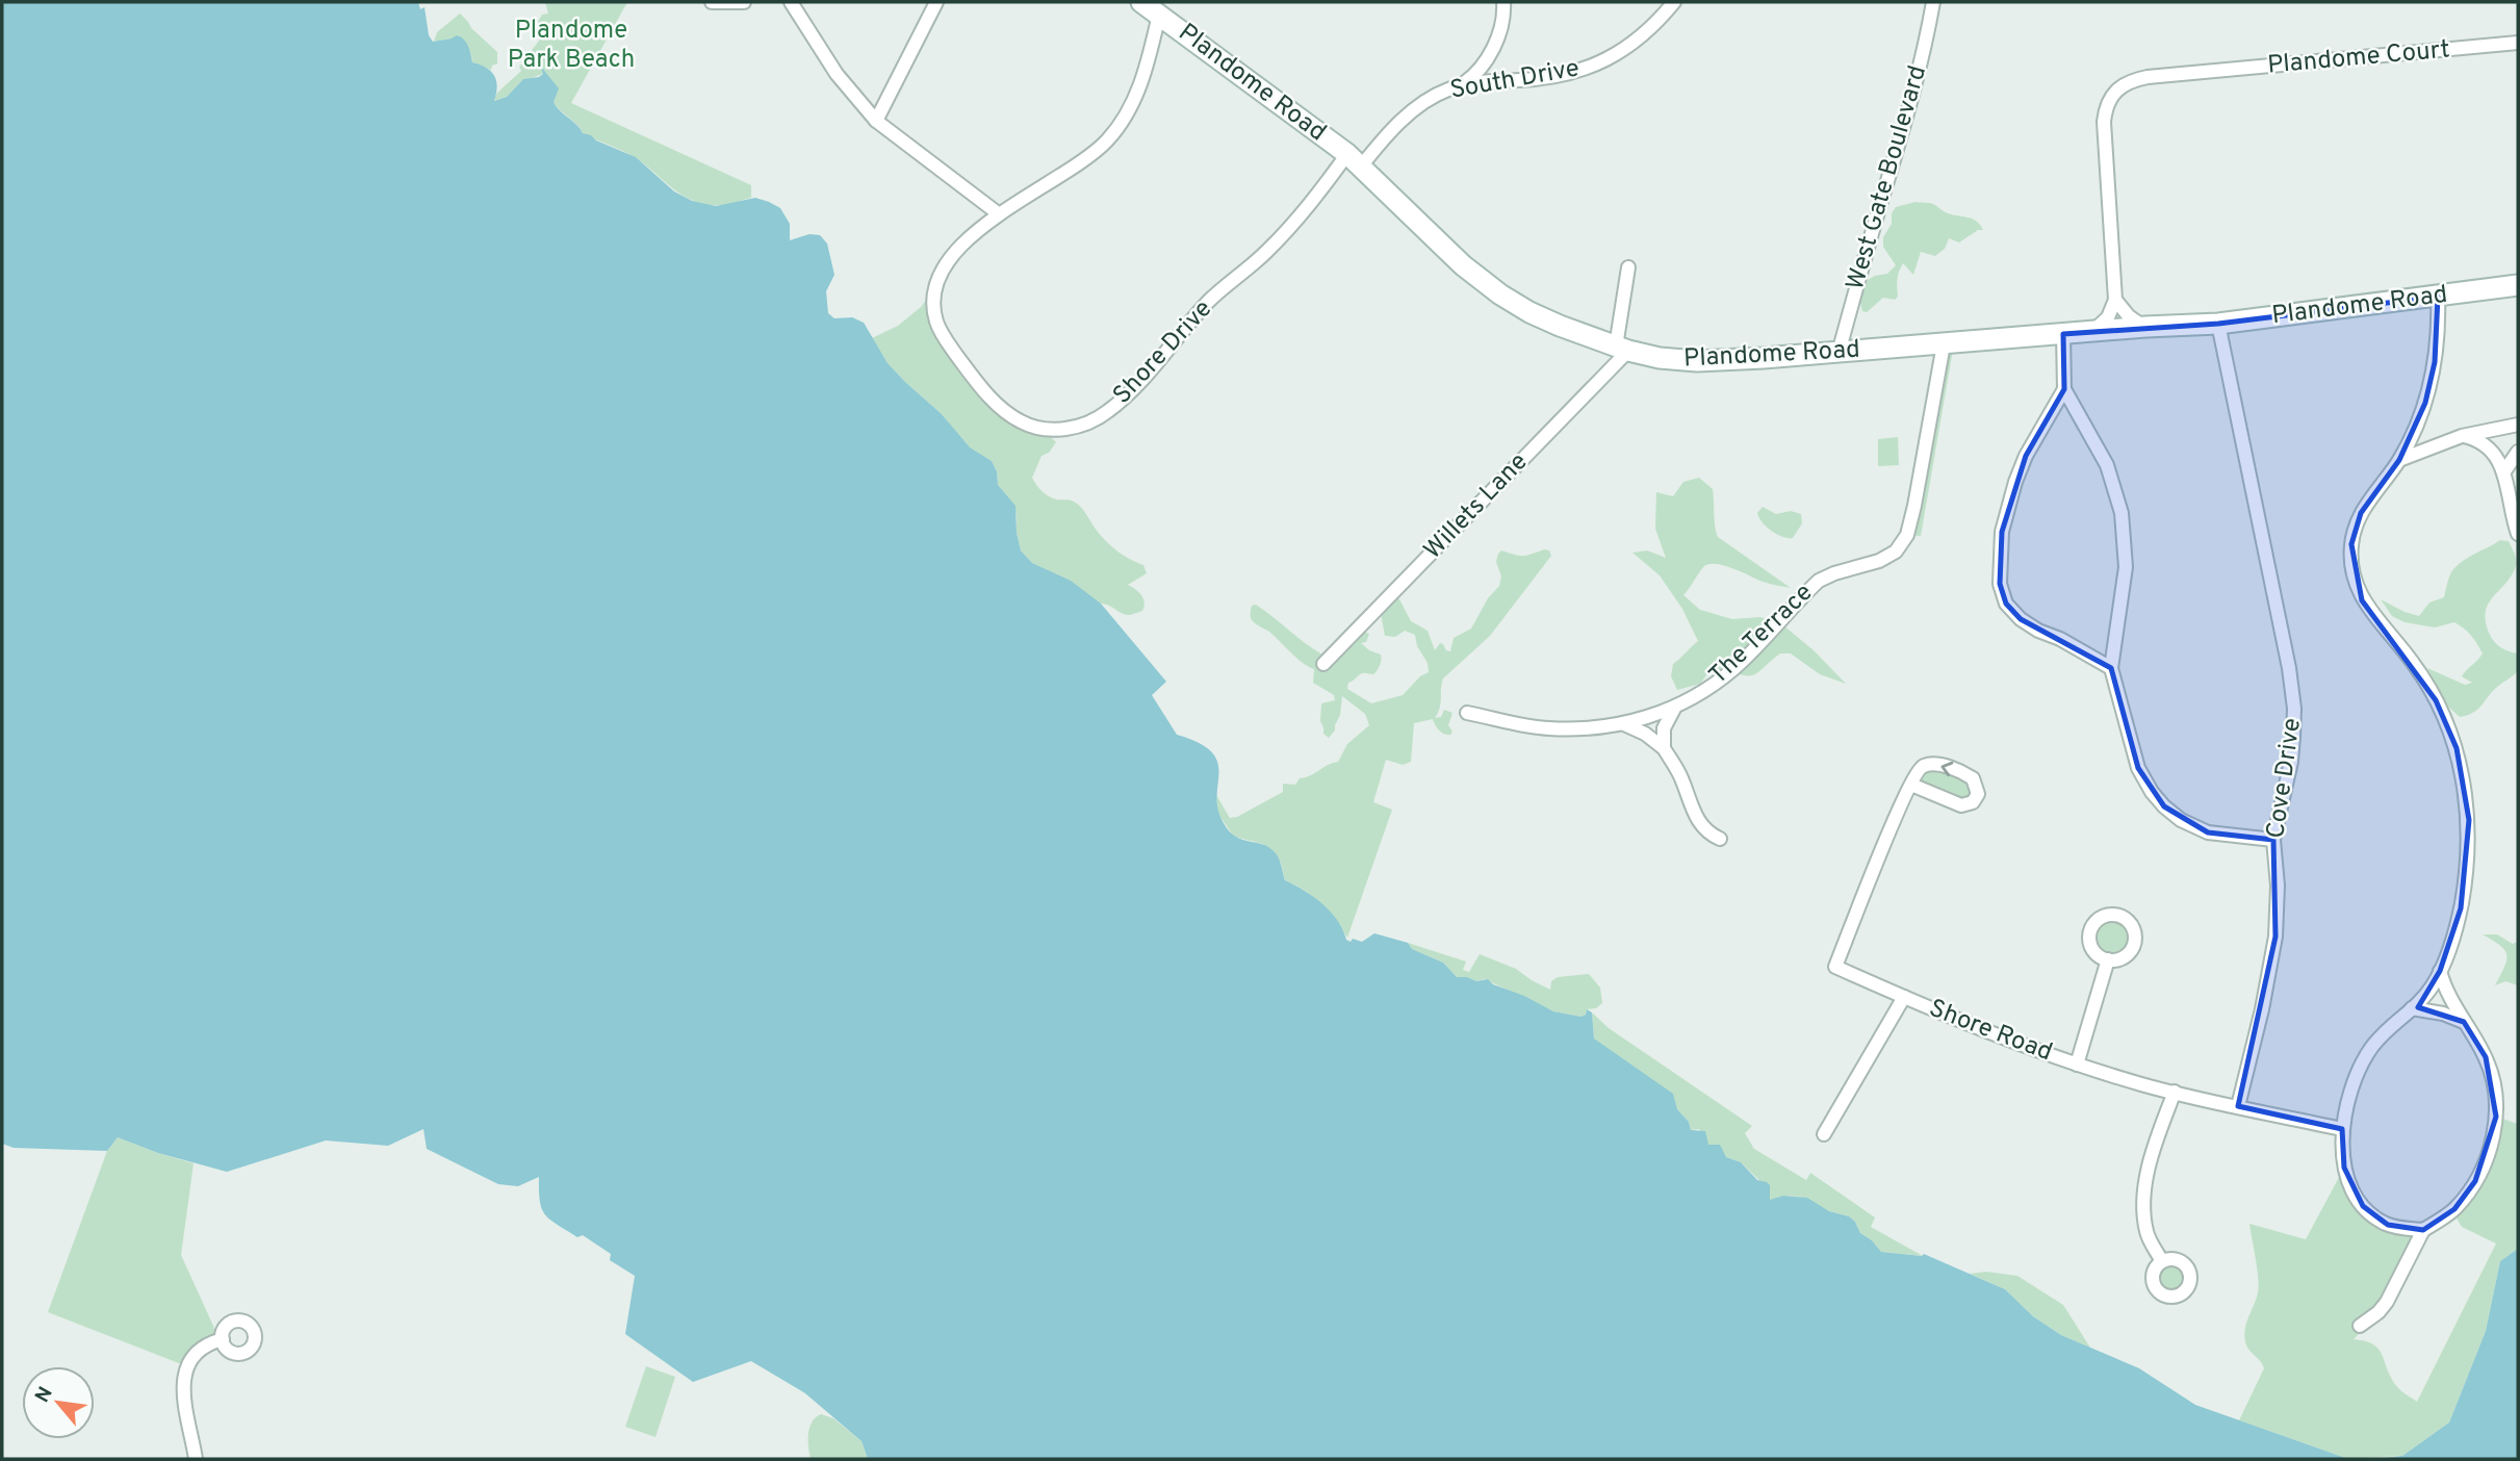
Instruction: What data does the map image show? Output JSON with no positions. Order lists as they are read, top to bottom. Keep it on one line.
{"streets":{"main road":["Plandome Road"],"street":["Plandome Court","South Drive","West Gate Boulevard","Shore Drive","Willets Lane","The Terrace","Cove Drive","Shore Road"]},"crossings":[["South Drive","Plandome Road"],["South Drive","Shore Drive"],["Plandome Road","West Gate Boulevard"],["Plandome Road","Shore Drive"],["Plandome Road","Willets Lane"],["Plandome Road","The Terrace"],["Plandome Road","Cove Drive"],["Cove Drive","Shore Road"]],"parks":["Plandome Park Beach"],"north":"top left"}
